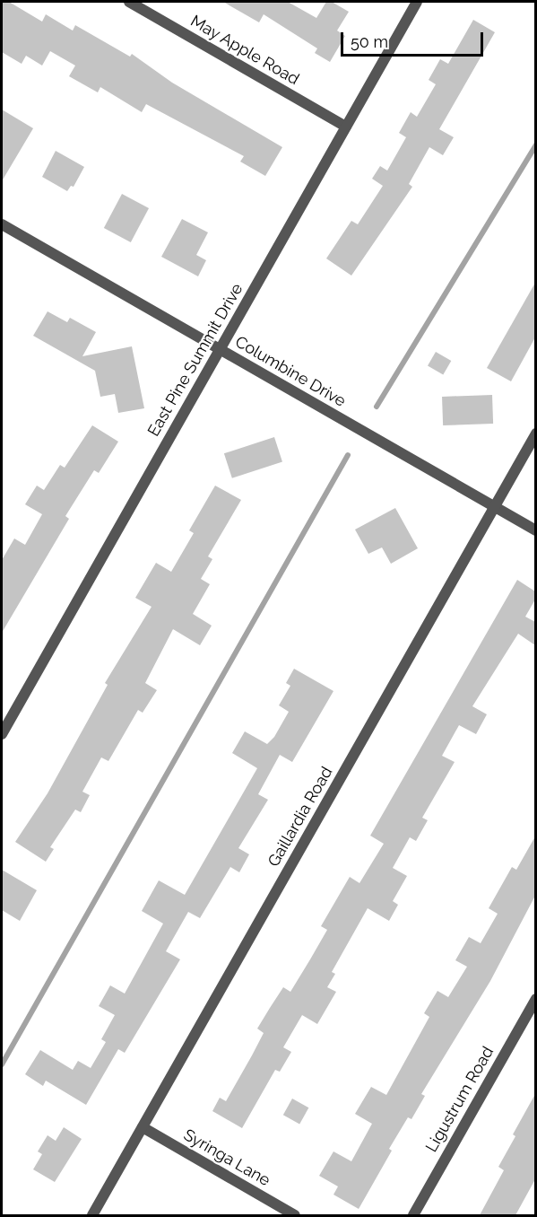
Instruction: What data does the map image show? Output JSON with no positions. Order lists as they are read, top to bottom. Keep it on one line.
{"streets":{"street":["May Apple Road","East Pine Summit Drive","Columbine Drive","Gaillardia Road","Ligustrum Road","Syringa Lane"]},"crossings":[["May Apple Road","East Pine Summit Drive"],["East Pine Summit Drive","Columbine Drive"],["Columbine Drive","Gaillardia Road"],["Gaillardia Road","Syringa Lane"]],"scale_bar":"50 m"}
